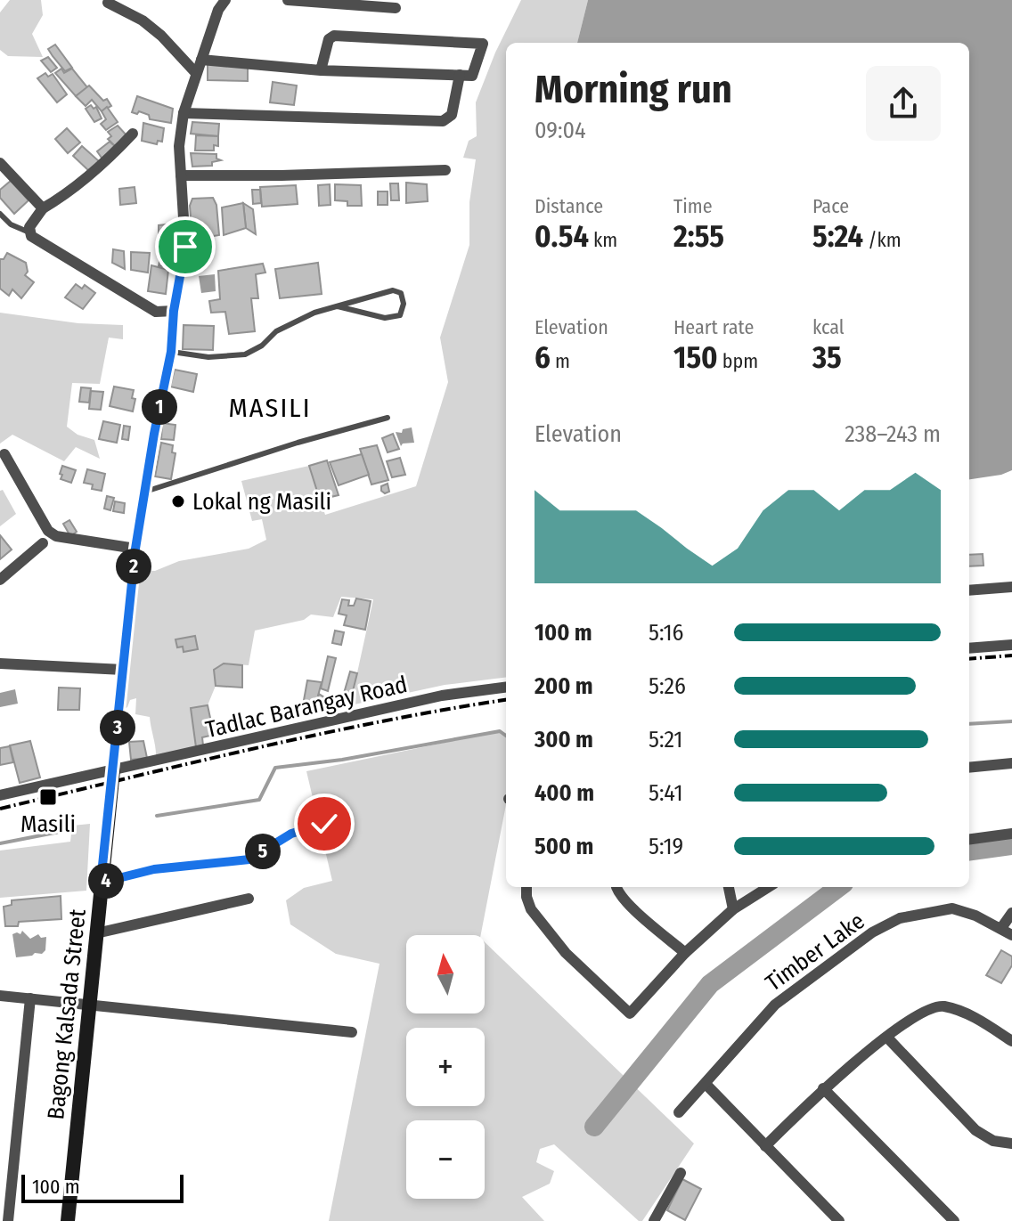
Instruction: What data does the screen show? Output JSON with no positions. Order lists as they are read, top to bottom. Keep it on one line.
{"streets":{"street":["Tadlac Barangay Road","Timber Lake","Bagong Kalsada Street"]},"crossings":[["Tadlac Barangay Road","Bagong Kalsada Street"]],"districts":["MASILI"],"places":{"other":["Lokal ng Masili"],"transit":["Masili"]},"scale_bar":"100 m","north":"top","page":{"heading":["Morning run","09:04"],"stats":[["Distance","0.54 km"],["Time","2:55"],["Pace","5:24 /km"],["Elevation","6 m"],["Heart rate","150 bpm"],["kcal","35"]],"pins":["1","2","3","5","4"],"chart":["Elevation","238–243 m"],"list":[{"name":"100 m","note":"5:16"},{"name":"200 m","note":"5:26"},{"name":"300 m","note":"5:21"},{"name":"400 m","note":"5:41"},{"name":"500 m","note":"5:19"}],"map_buttons":["+","−"],"scale":"100 m"}}
